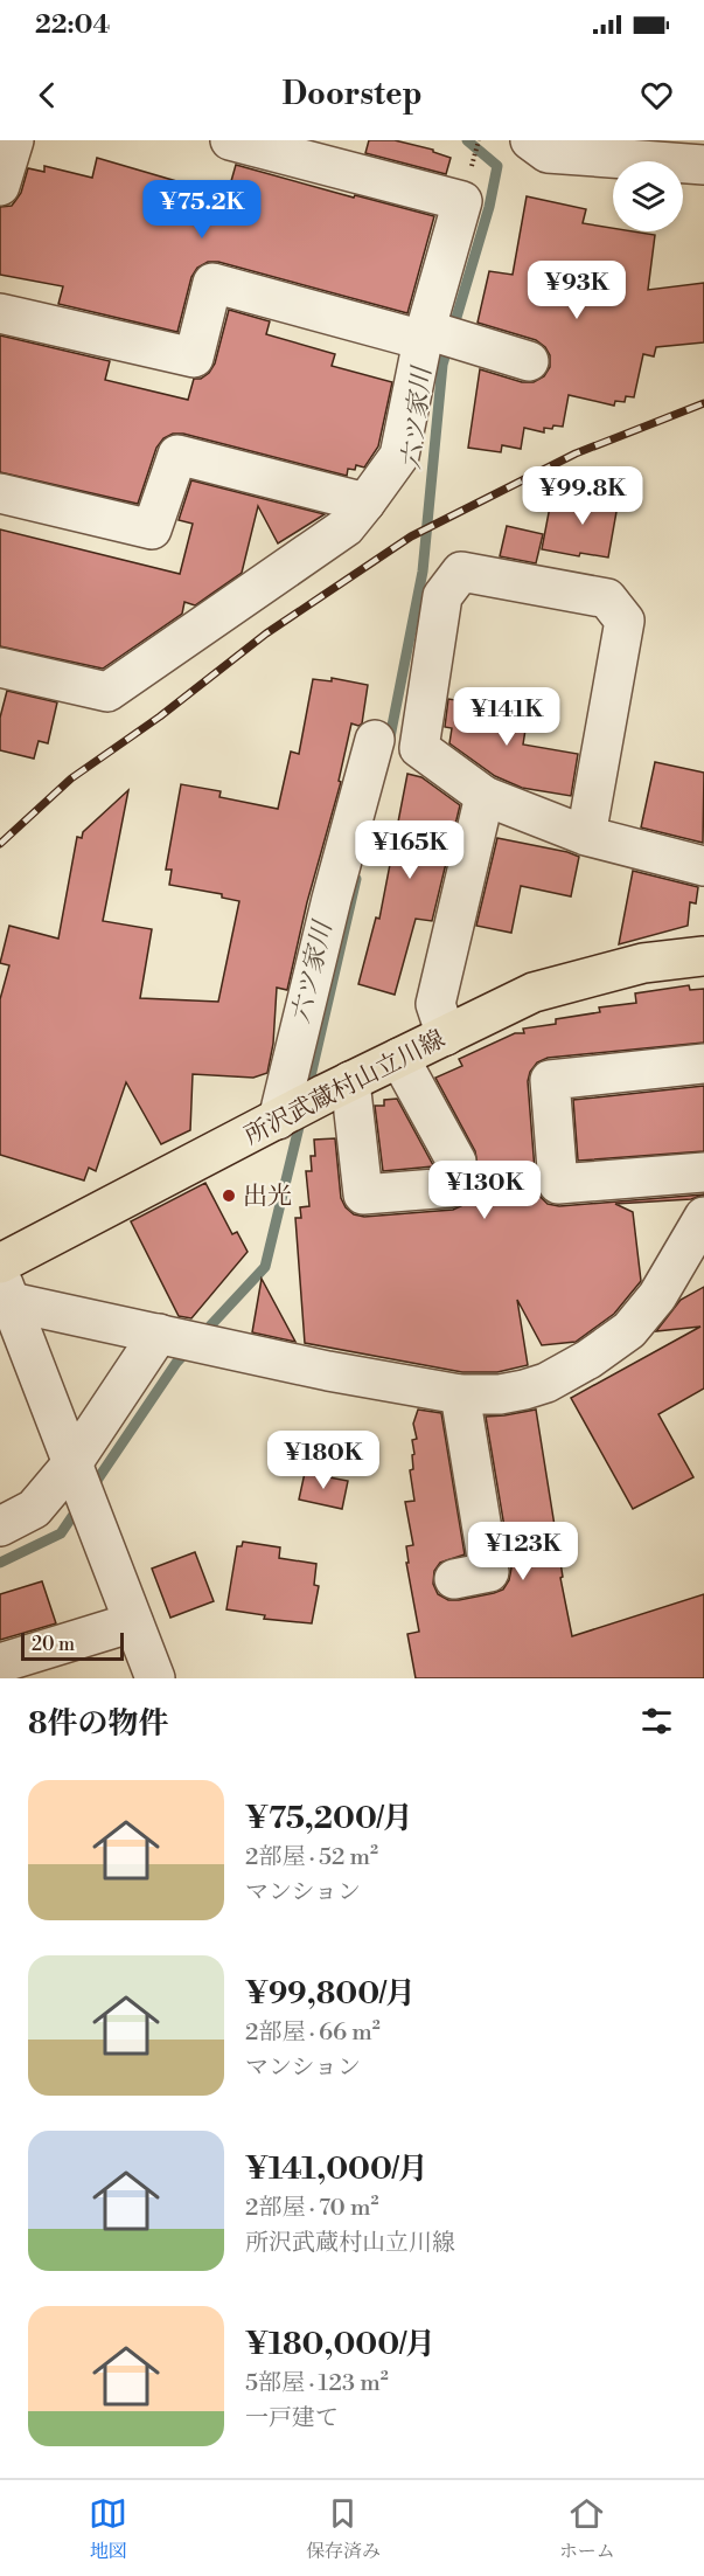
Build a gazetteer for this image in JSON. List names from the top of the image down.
{
  "streets": {
    "main road": ["所沢武蔵村山立川線"]
  },
  "water": ["六ツ家川"],
  "places": ["出光"],
  "scale_bar": "20 m",
  "page": {
    "status": "22:04",
    "header": "Doorstep",
    "price": [
      "¥75.2K",
      "¥93K",
      "¥99.8K",
      "¥141K",
      "¥165K",
      "¥130K",
      "¥180K",
      "¥123K"
    ],
    "scale": "20 m",
    "heading": "8件の物件",
    "list": [
      {
        "name": "¥75,200/月",
        "note": "2部屋 · 52 m² · マンション"
      },
      {
        "name": "¥99,800/月",
        "note": "2部屋 · 66 m² · マンション"
      },
      {
        "name": "¥141,000/月",
        "note": "2部屋 · 70 m² · 所沢武蔵村山立川線"
      },
      {
        "name": "¥180,000/月",
        "note": "5部屋 · 123 m² · 一戸建て"
      }
    ],
    "tabs": ["地図", "保存済み", "ホーム"]
  }
}
